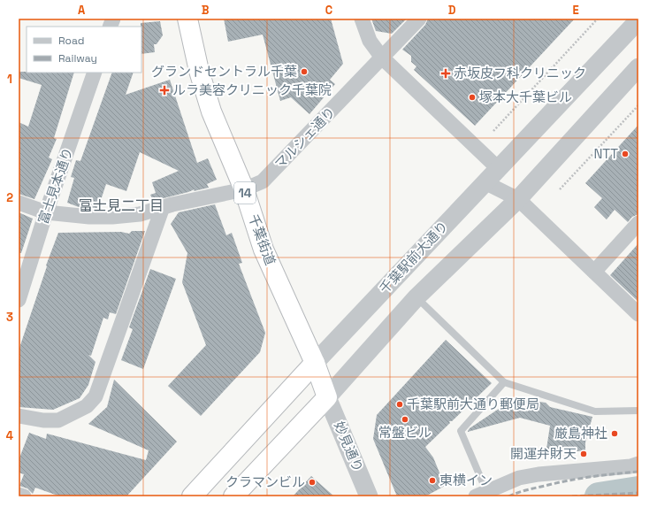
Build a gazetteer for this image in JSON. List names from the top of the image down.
{
  "streets": {
    "highway": ["14", "千葉街道", "千葉駅前大通り"],
    "street": ["マルシェ通り", "富士見本通り", "妙見通り"]
  },
  "crossings": [
    ["マルシェ通り", "富士見本通り"],
    ["マルシェ通り", "千葉街道"],
    ["千葉街道", "千葉駅前大通り"],
    ["千葉街道", "妙見通り"]
  ],
  "districts": ["富士見二丁目"],
  "places": {
    "other": [
      "グランドセントラル千葉",
      "塚本大千葉ビル",
      "NTT",
      "千葉駅前大通り郵便局",
      "常盤ビル",
      "厳島神社",
      "開運弁財天",
      "東横イン",
      "クラマンビル"
    ],
    "health": ["赤坂皮フ科クリニック", "ルラ美容クリニック千葉院"]
  },
  "legend": ["Road", "Railway"],
  "grid": {
    "columns": [
      "A",
      "B",
      "C",
      "D",
      "E"
    ],
    "rows": [
      "1",
      "2",
      "3",
      "4"
    ]
  }
}
